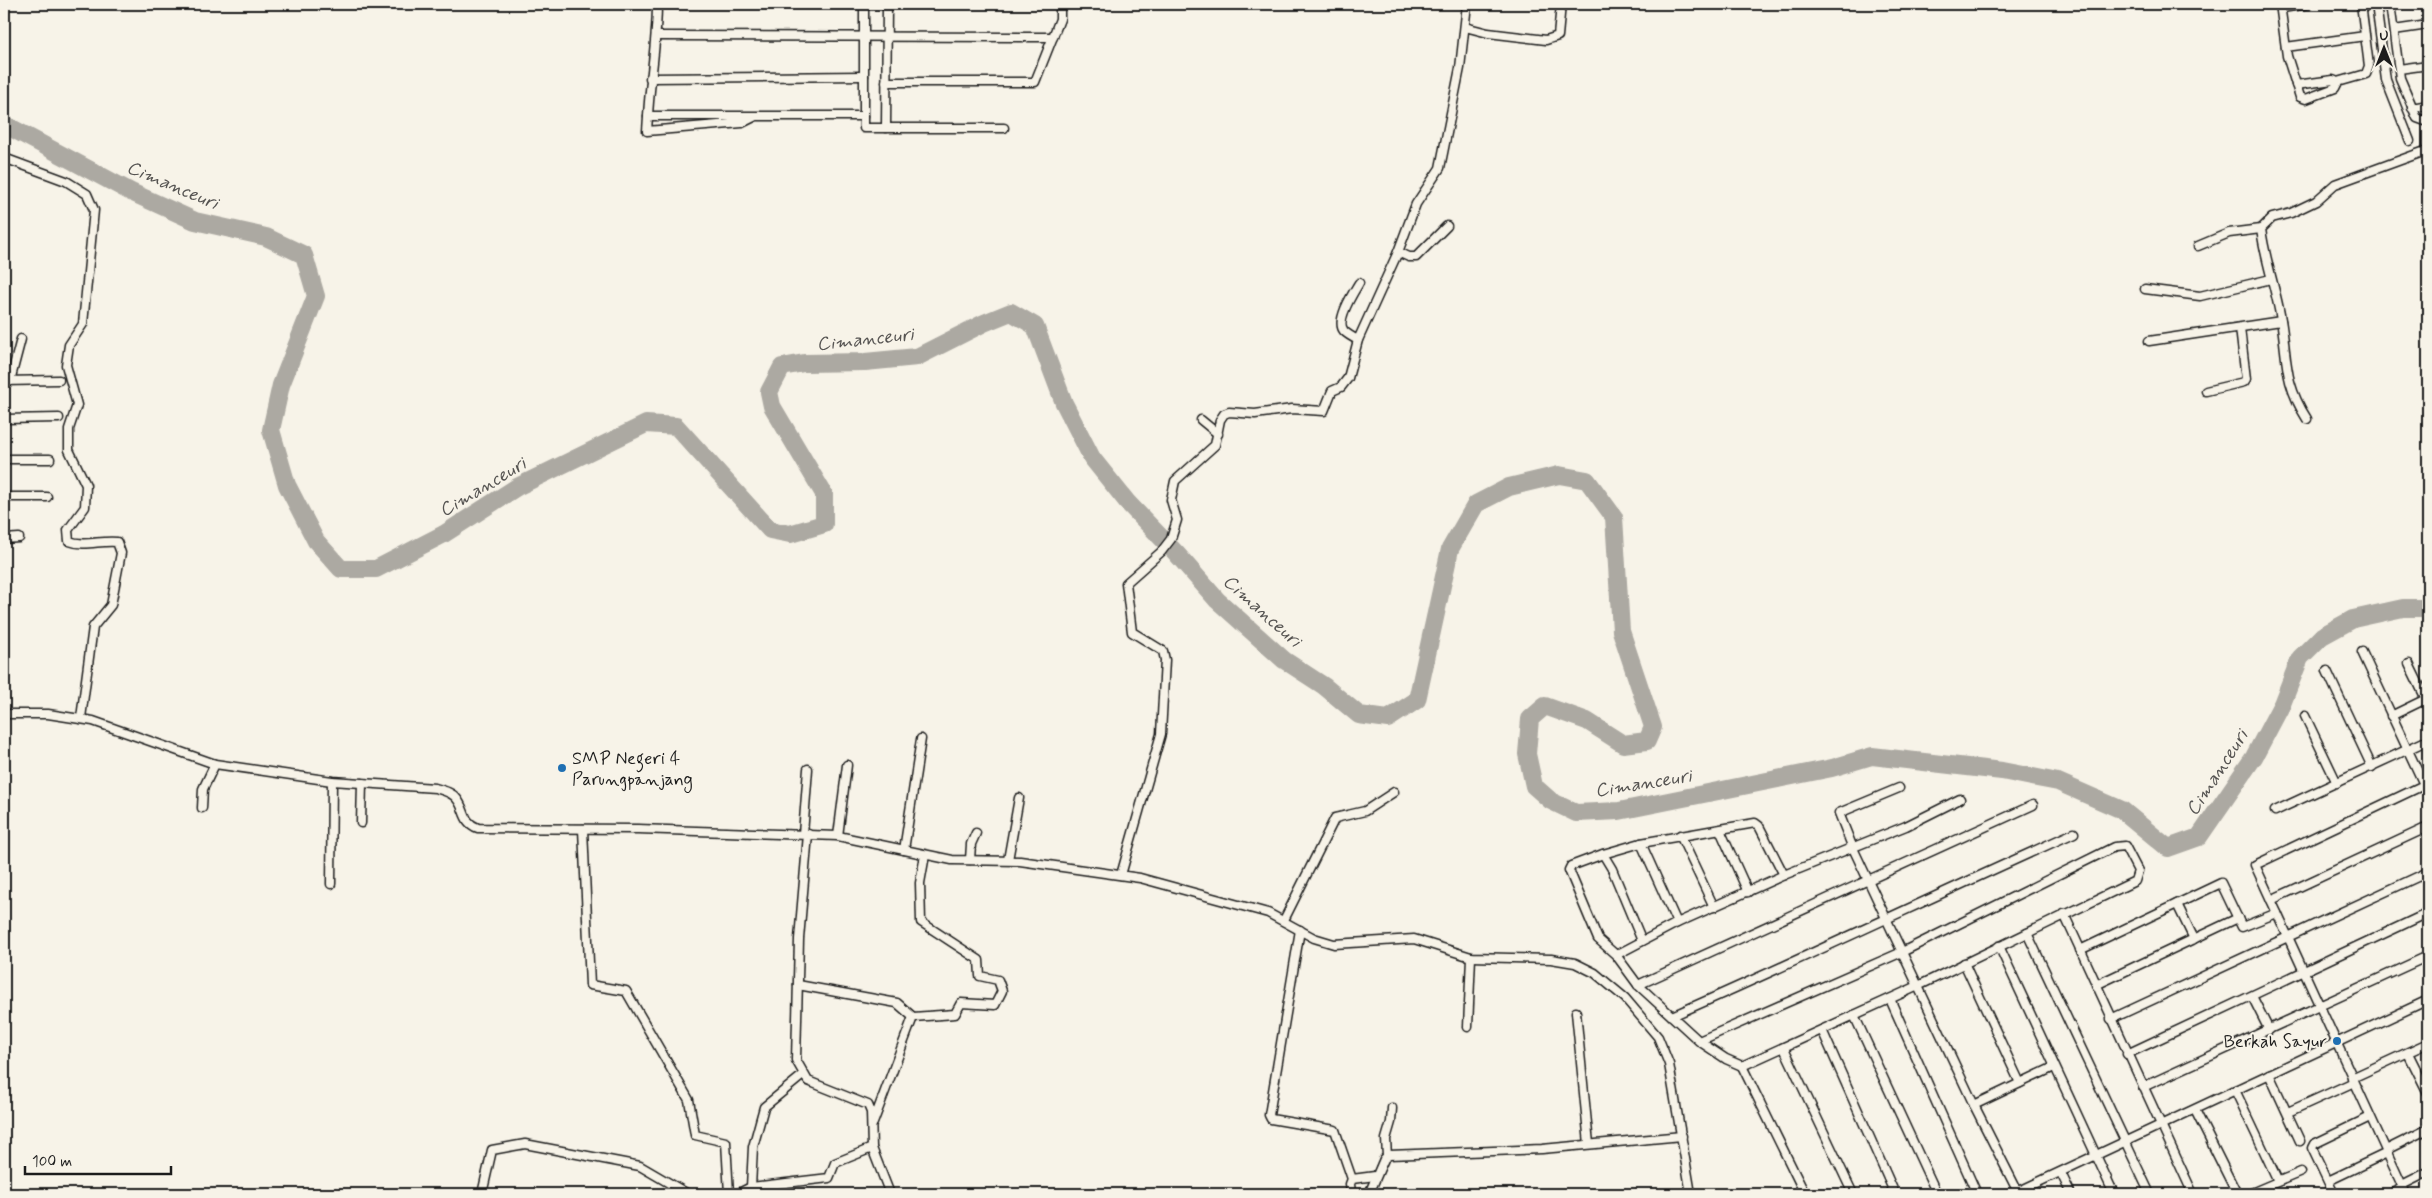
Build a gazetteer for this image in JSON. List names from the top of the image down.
{
  "water": ["Cimanceuri"],
  "places": ["SMP Negeri 4 Parungpanjang", "Berkah Sayur"],
  "scale_bar": "100 m",
  "north": "top"
}
